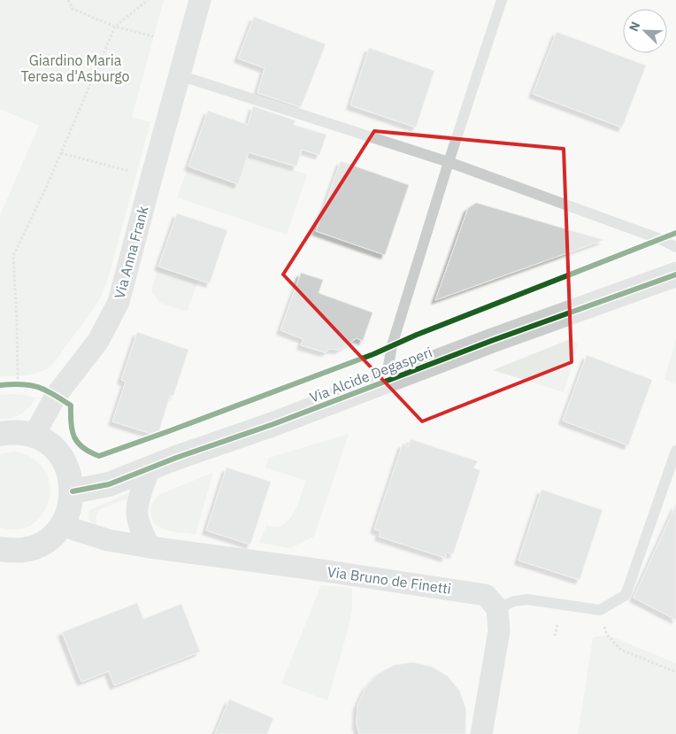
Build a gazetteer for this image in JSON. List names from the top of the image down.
{
  "streets": {
    "street": ["Via Anna Frank", "Via Alcide Degasperi", "Via Bruno de Finetti"]
  },
  "parks": ["Giardino Maria Teresa d'Asburgo"],
  "north": "top left"
}
